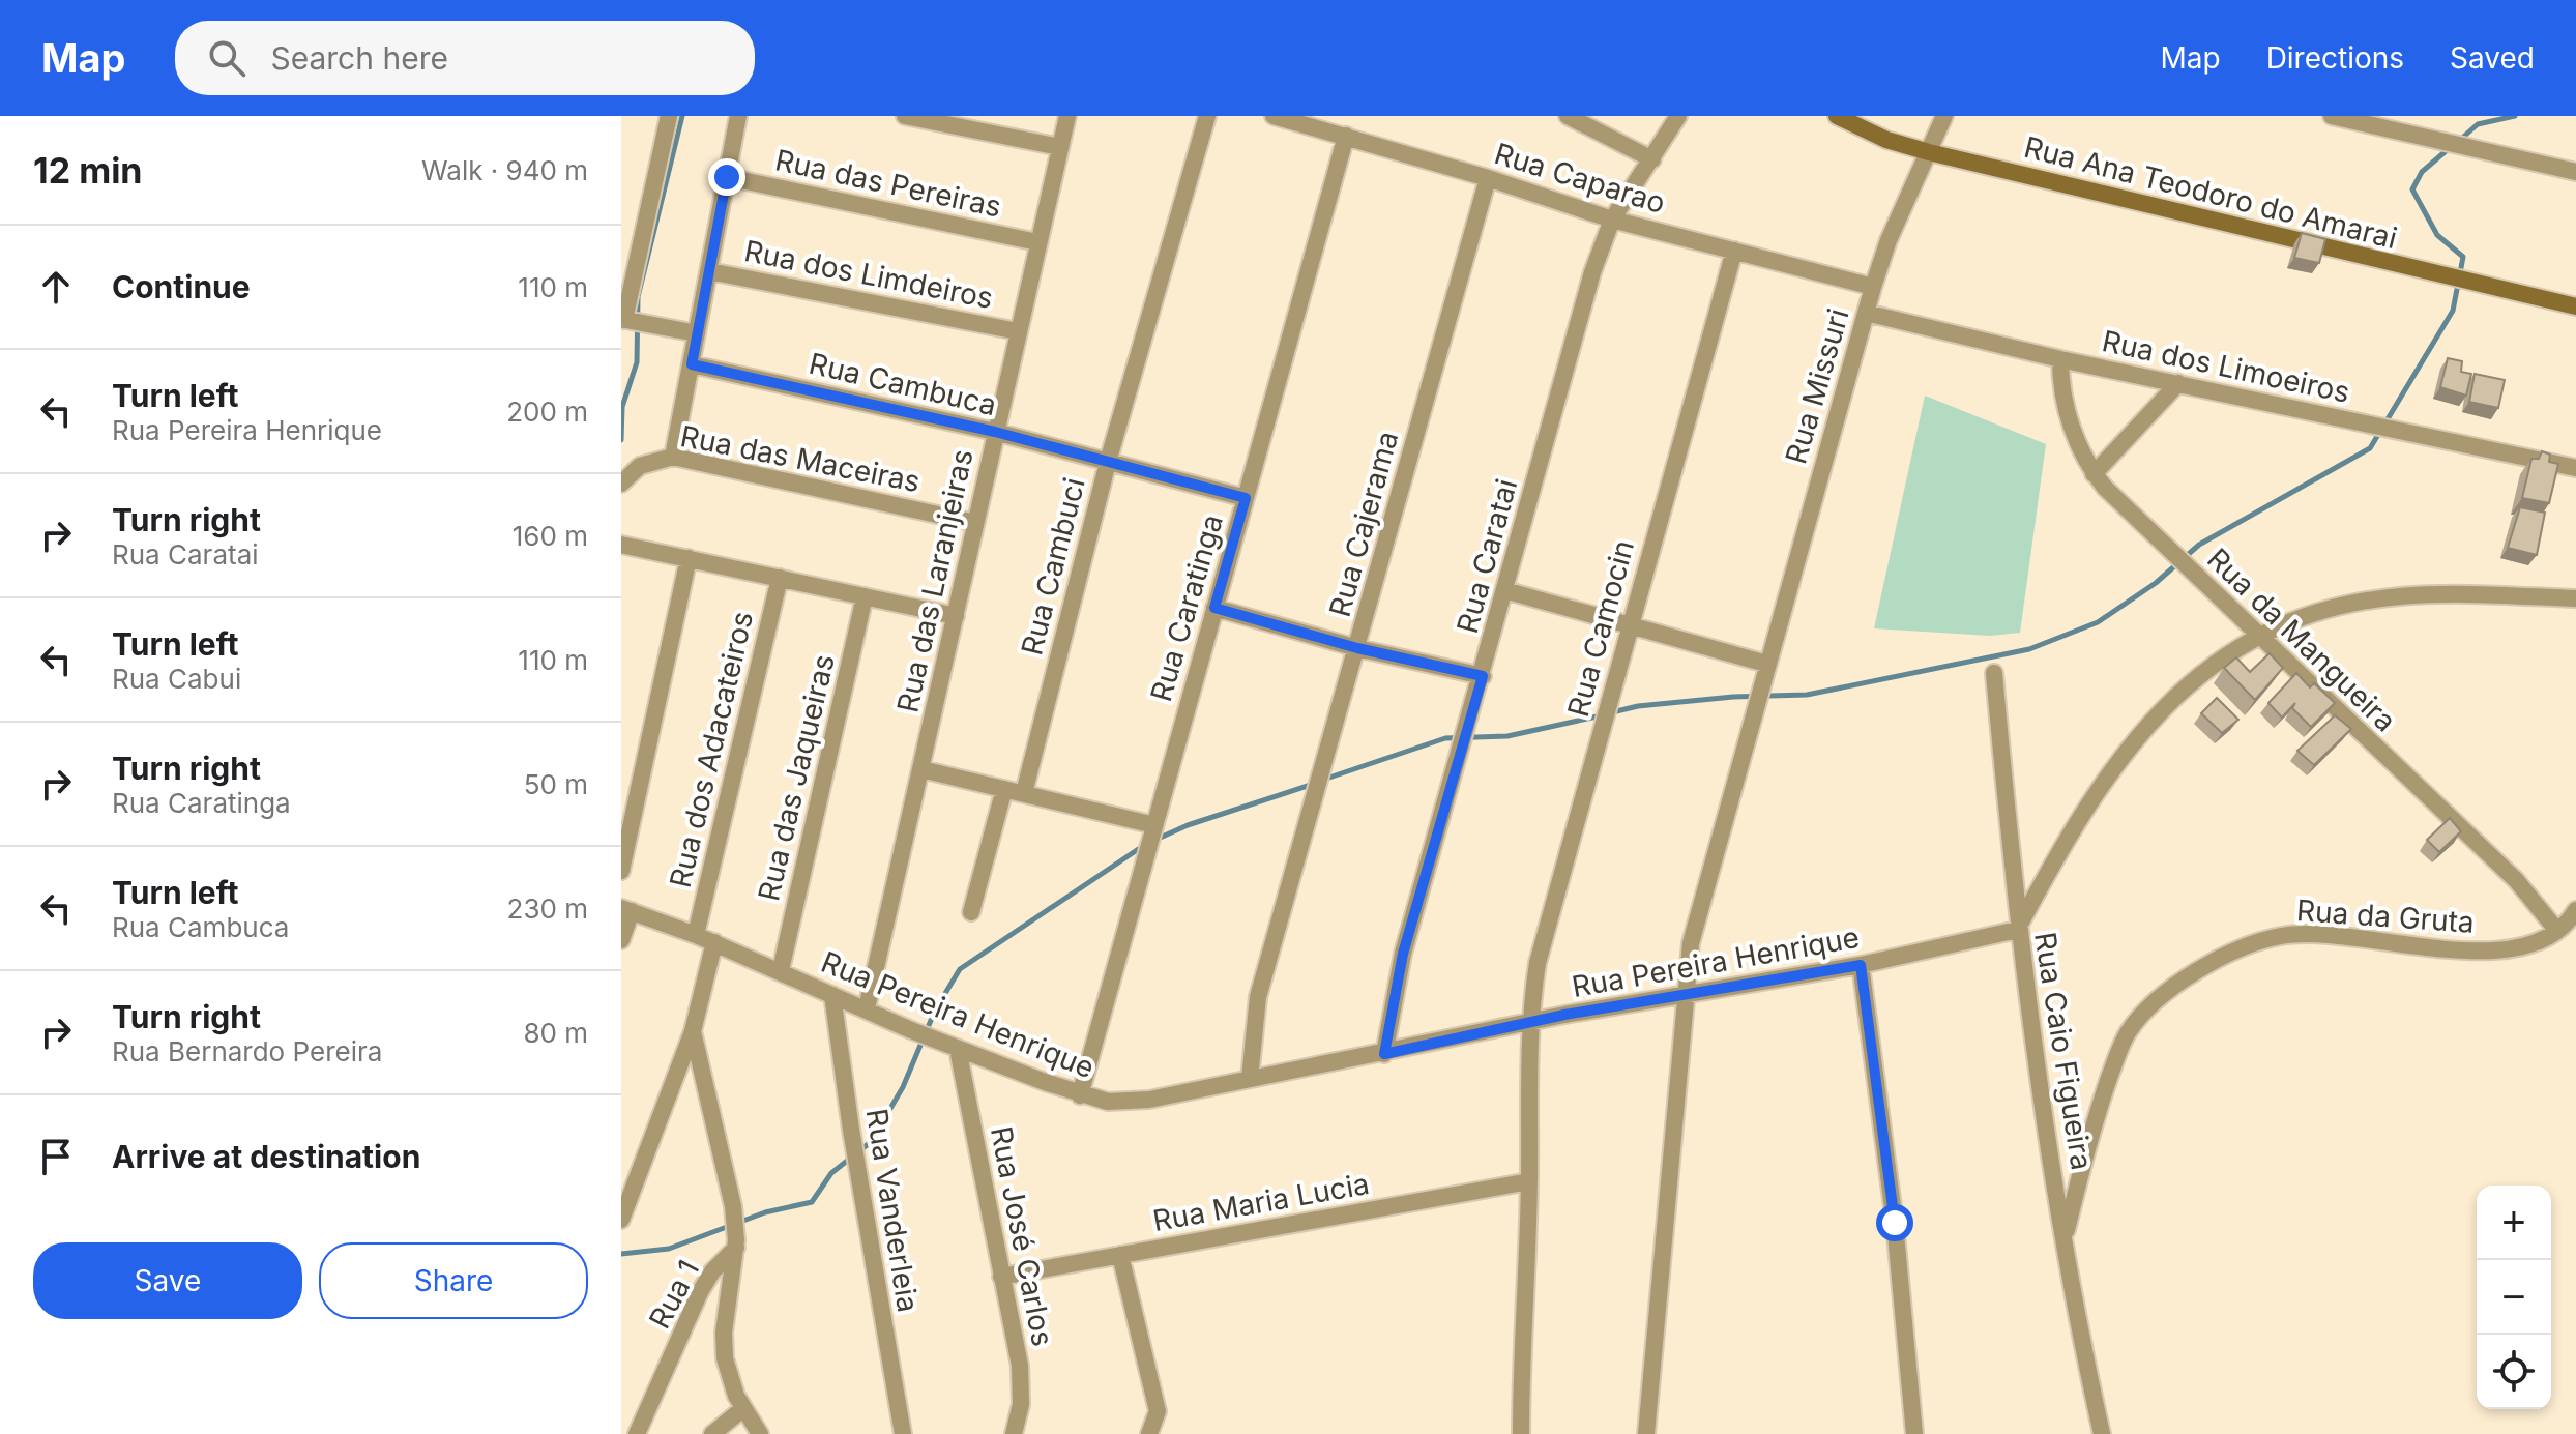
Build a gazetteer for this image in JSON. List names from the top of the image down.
{
  "streets": {
    "street": [
      "Rua Caparao",
      "Rua das Pereiras",
      "Rua Ana Teodoro do Amarai",
      "Rua dos Limdeiros",
      "Rua dos Limoeiros",
      "Rua Cambuca",
      "Rua Missuri",
      "Rua das Maceiras",
      "Rua Cajerama",
      "Rua Caratai",
      "Rua Cambuci",
      "Rua das Laranjeiras",
      "Rua Caratinga",
      "Rua Camocin",
      "Rua da Mangueira",
      "Rua dos Adacateiros",
      "Rua das Jaqueiras",
      "Rua da Gruta",
      "Rua Pereira Henrique",
      "Rua Caio Figueira",
      "Rua Maria Lucia",
      "Rua Vanderleia",
      "Rua José Carlos",
      "Rua 1"
    ]
  },
  "crossings": [
    ["Rua Caparao", "Rua Missuri"],
    ["Rua Caparao", "Rua Cajerama"],
    ["Rua Caparao", "Rua Caratai"],
    ["Rua Caparao", "Rua Caratinga"],
    ["Rua Caparao", "Rua Camocin"],
    ["Rua das Pereiras", "Rua das Laranjeiras"],
    ["Rua Ana Teodoro do Amarai", "Rua Missuri"],
    ["Rua dos Limdeiros", "Rua das Laranjeiras"],
    ["Rua dos Limoeiros", "Rua Missuri"],
    ["Rua dos Limoeiros", "Rua da Mangueira"],
    ["Rua Cambuca", "Rua Cambuci"],
    ["Rua Cambuca", "Rua das Laranjeiras"],
    ["Rua Cambuca", "Rua Caratinga"],
    ["Rua Missuri", "Rua Pereira Henrique"],
    ["Rua das Maceiras", "Rua das Laranjeiras"],
    ["Rua Cajerama", "Rua Pereira Henrique"],
    ["Rua Caratai", "Rua Pereira Henrique"],
    ["Rua das Laranjeiras", "Rua Pereira Henrique"],
    ["Rua Caratinga", "Rua Pereira Henrique"],
    ["Rua Camocin", "Rua Pereira Henrique"],
    ["Rua Camocin", "Rua Maria Lucia"],
    ["Rua da Mangueira", "Rua da Gruta"],
    ["Rua dos Adacateiros", "Rua Pereira Henrique"],
    ["Rua das Jaqueiras", "Rua Pereira Henrique"],
    ["Rua da Gruta", "Rua Caio Figueira"],
    ["Rua Pereira Henrique", "Rua Caio Figueira"],
    ["Rua Pereira Henrique", "Rua Vanderleia"],
    ["Rua Pereira Henrique", "Rua José Carlos"],
    ["Rua Maria Lucia", "Rua José Carlos"]
  ],
  "page": {
    "header": "Map",
    "search": "Search here",
    "nav": ["Map", "Directions", "Saved"],
    "heading": ["12 min", "Walk · 940 m"],
    "list": [
      ["Continue", "110 m"],
      ["Turn left", "Rua Pereira Henrique", "200 m"],
      ["Turn right", "Rua Caratai", "160 m"],
      ["Turn left", "Rua Cabui", "110 m"],
      ["Turn right", "Rua Caratinga", "50 m"],
      ["Turn left", "Rua Cambuca", "230 m"],
      ["Turn right", "Rua Bernardo Pereira", "80 m"],
      "Arrive at destination"
    ],
    "map_buttons": ["+", "−"],
    "buttons": ["Save", "Share"]
  }
}
